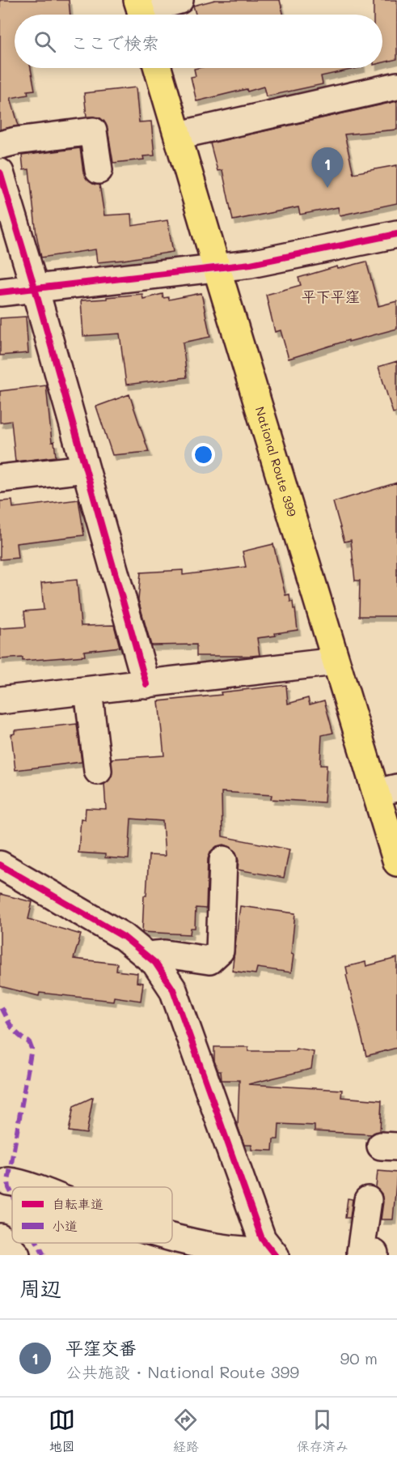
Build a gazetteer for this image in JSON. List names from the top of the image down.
{
  "streets": {
    "highway": ["National Route 399"]
  },
  "districts": ["平下平窪"],
  "legend": ["自転車道", "小道"],
  "page": {
    "search": "ここで検索",
    "pins": "1",
    "heading": "周辺",
    "list": [
      {
        "mark": "1",
        "name": "平窪交番",
        "note": "公共施設 · National Route 399",
        "value": "90 m"
      }
    ],
    "nav": ["地図", "経路", "保存済み"]
  }
}
